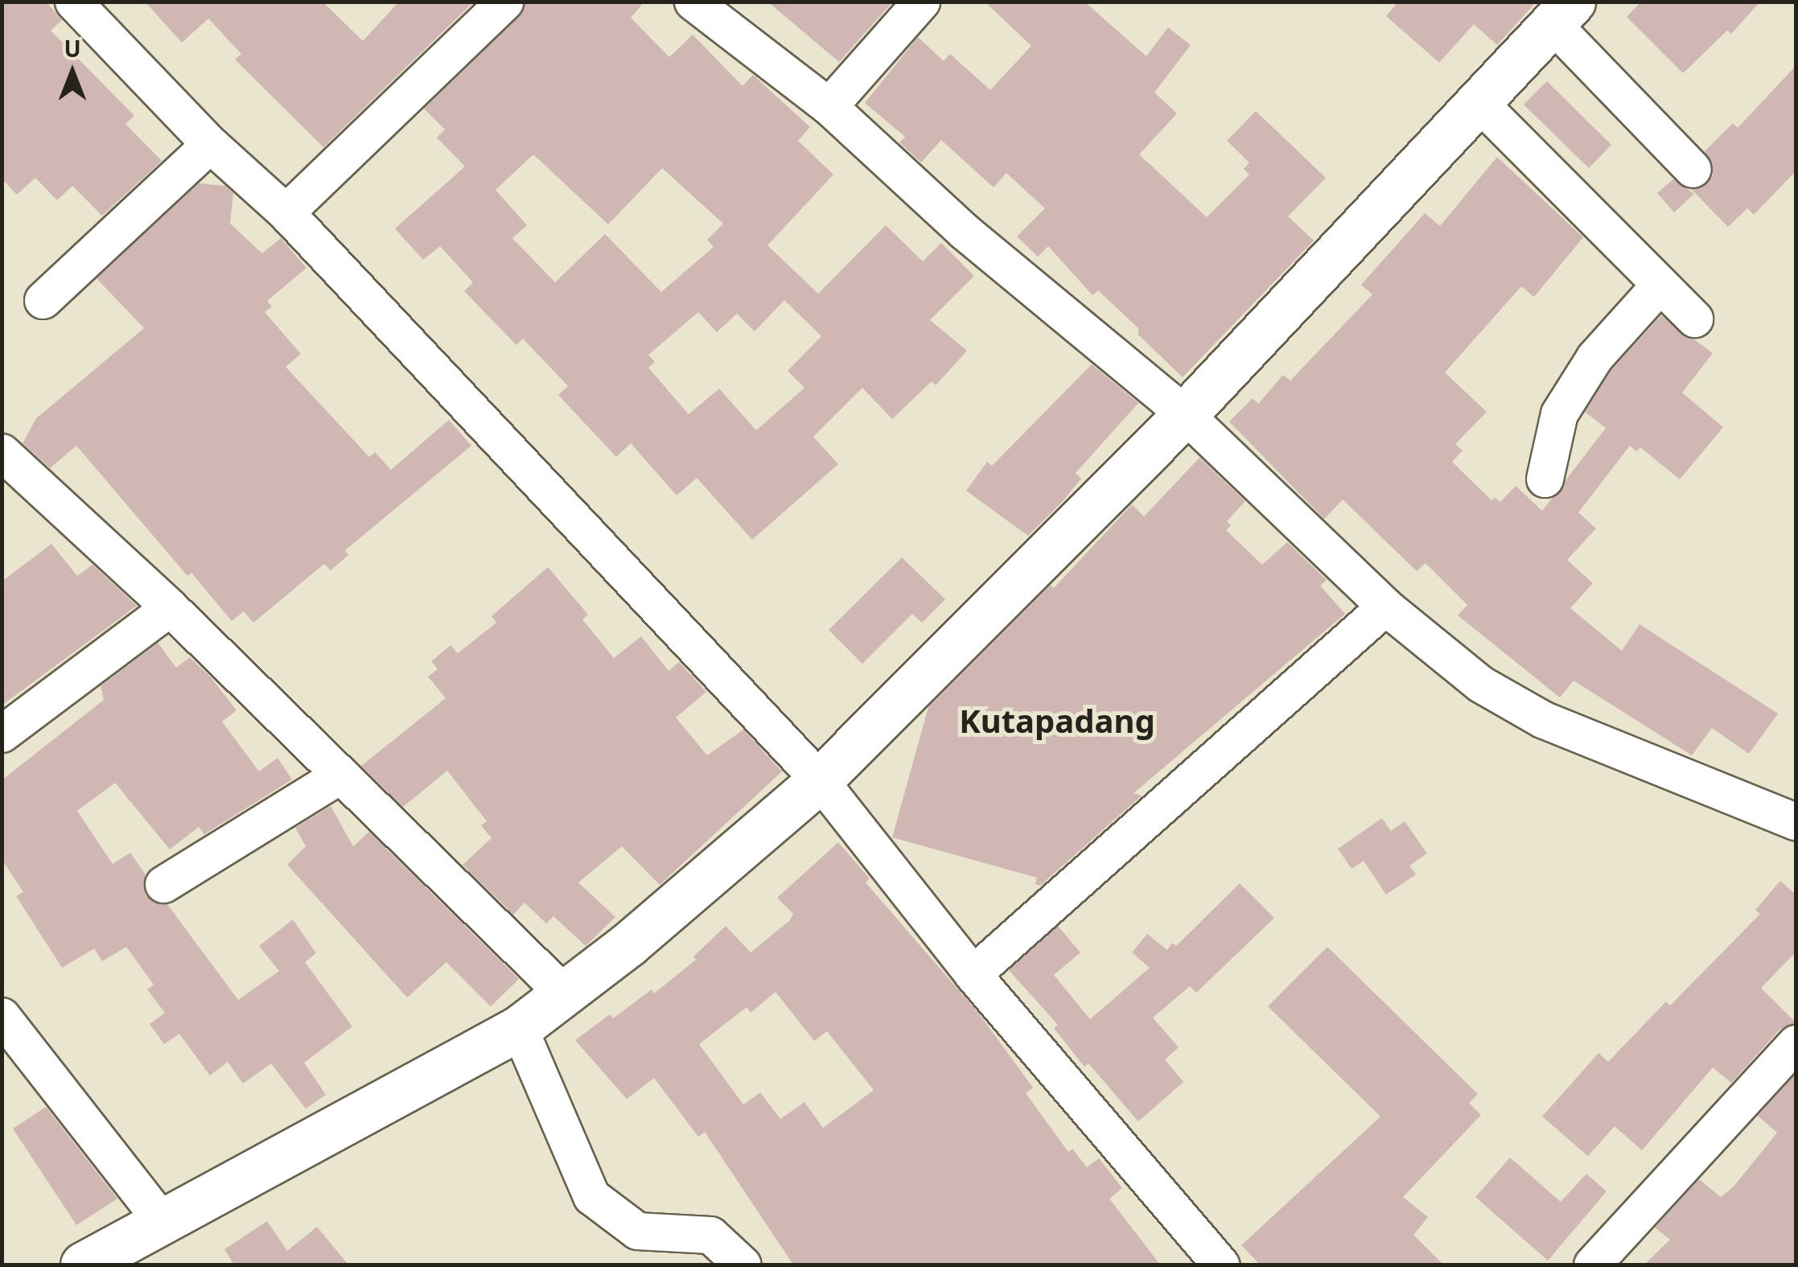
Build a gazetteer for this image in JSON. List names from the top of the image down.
{
  "districts": ["Kutapadang"],
  "north": "top"
}
